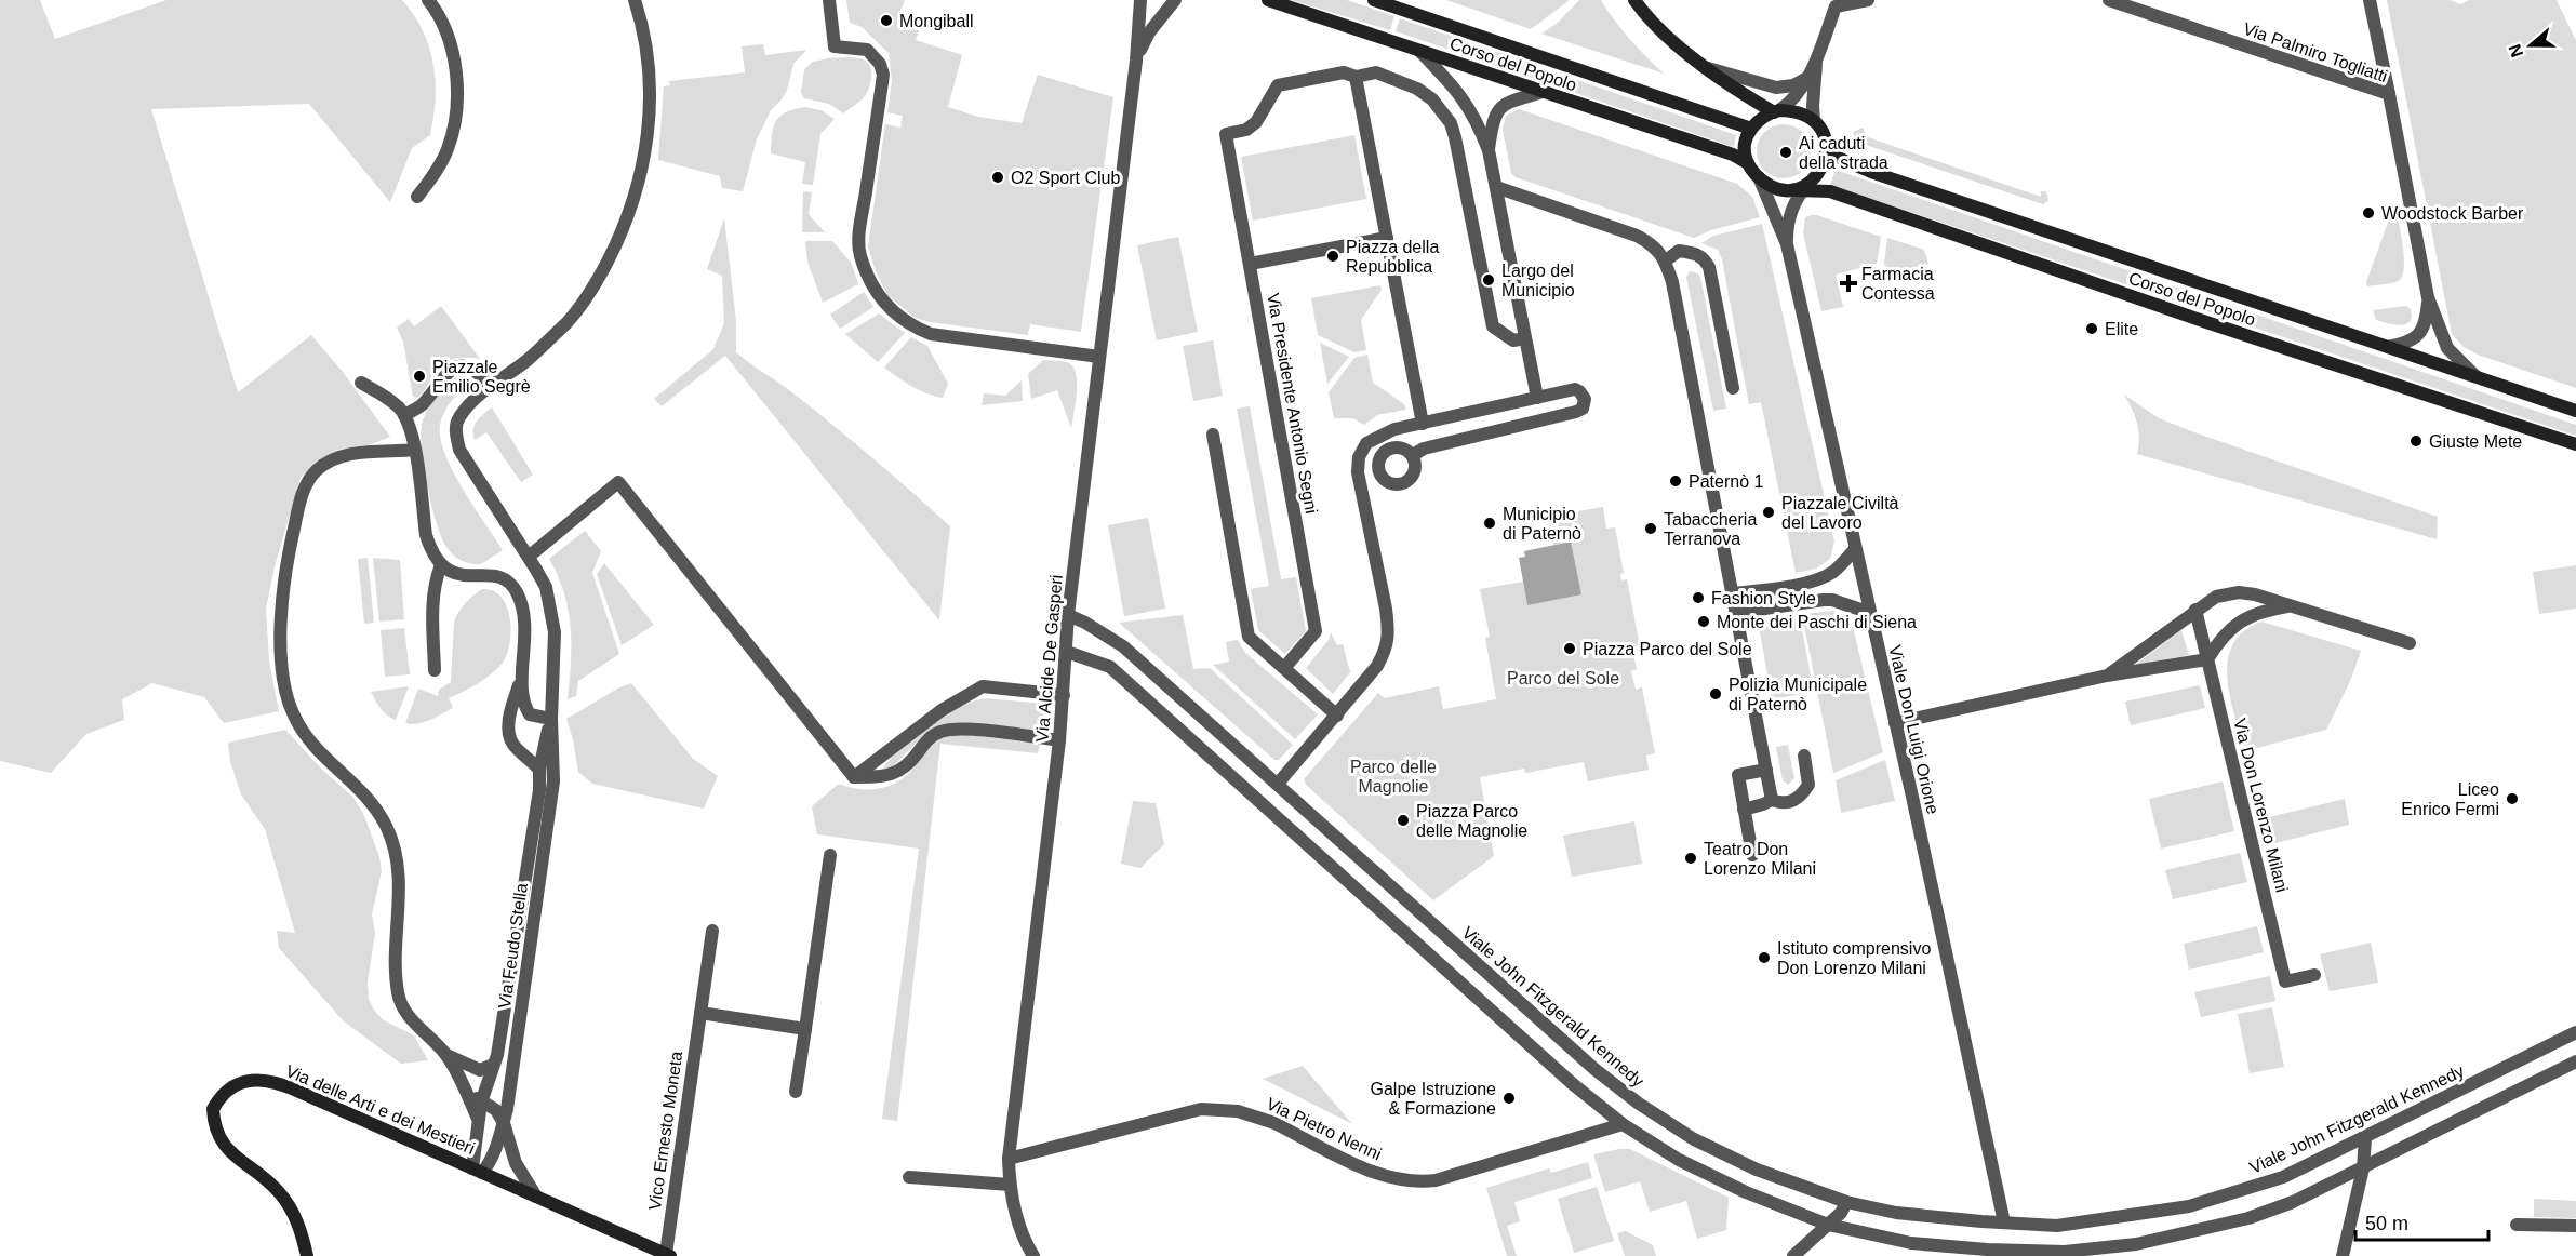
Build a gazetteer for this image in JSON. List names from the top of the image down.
{
  "streets": {
    "street": [
      "Via Palmiro Togliatti",
      "Corso del Popolo",
      "Via Presidente Antonio Segni",
      "Via Alcide De Gasperi",
      "Viale Don Luigi Orione",
      "Via Don Lorenzo Milani",
      "Via Feudo Stella",
      "Viale John Fitzgerald Kennedy",
      "Via delle Arti e dei Mestieri",
      "Via Pietro Nenni",
      "Vico Ernesto Moneta"
    ]
  },
  "crossings": [
    ["Via Alcide De Gasperi", "Viale John Fitzgerald Kennedy"],
    ["Via Alcide De Gasperi", "Via Pietro Nenni"],
    ["Viale Don Luigi Orione", "Viale John Fitzgerald Kennedy"],
    ["Via Feudo Stella", "Via delle Arti e dei Mestieri"],
    ["Via delle Arti e dei Mestieri", "Vico Ernesto Moneta"]
  ],
  "parks": ["Parco del Sole", "Parco delle Magnolie"],
  "places": {
    "other": [
      "Mongiball",
      "Ai caduti della strada",
      "O2 Sport Club",
      "Woodstock Barber",
      "Piazza della Repubblica",
      "Largo del Municipio",
      "Elite",
      "Piazzale Emilio Segrè",
      "Giuste Mete",
      "Paternò 1",
      "Piazzale Civiltà del Lavoro",
      "Municipio di Paternò",
      "Tabaccheria Terranova",
      "Fashion Style",
      "Monte dei Paschi di Siena",
      "Piazza Parco del Sole",
      "Polizia Municipale di Paternò",
      "Liceo Enrico Fermi",
      "Piazza Parco delle Magnolie",
      "Teatro Don Lorenzo Milani",
      "Istituto comprensivo Don Lorenzo Milani",
      "Galpe Istruzione & Formazione"
    ],
    "health": ["Farmacia Contessa"]
  },
  "scale_bar": "50 m",
  "north": "left"
}
